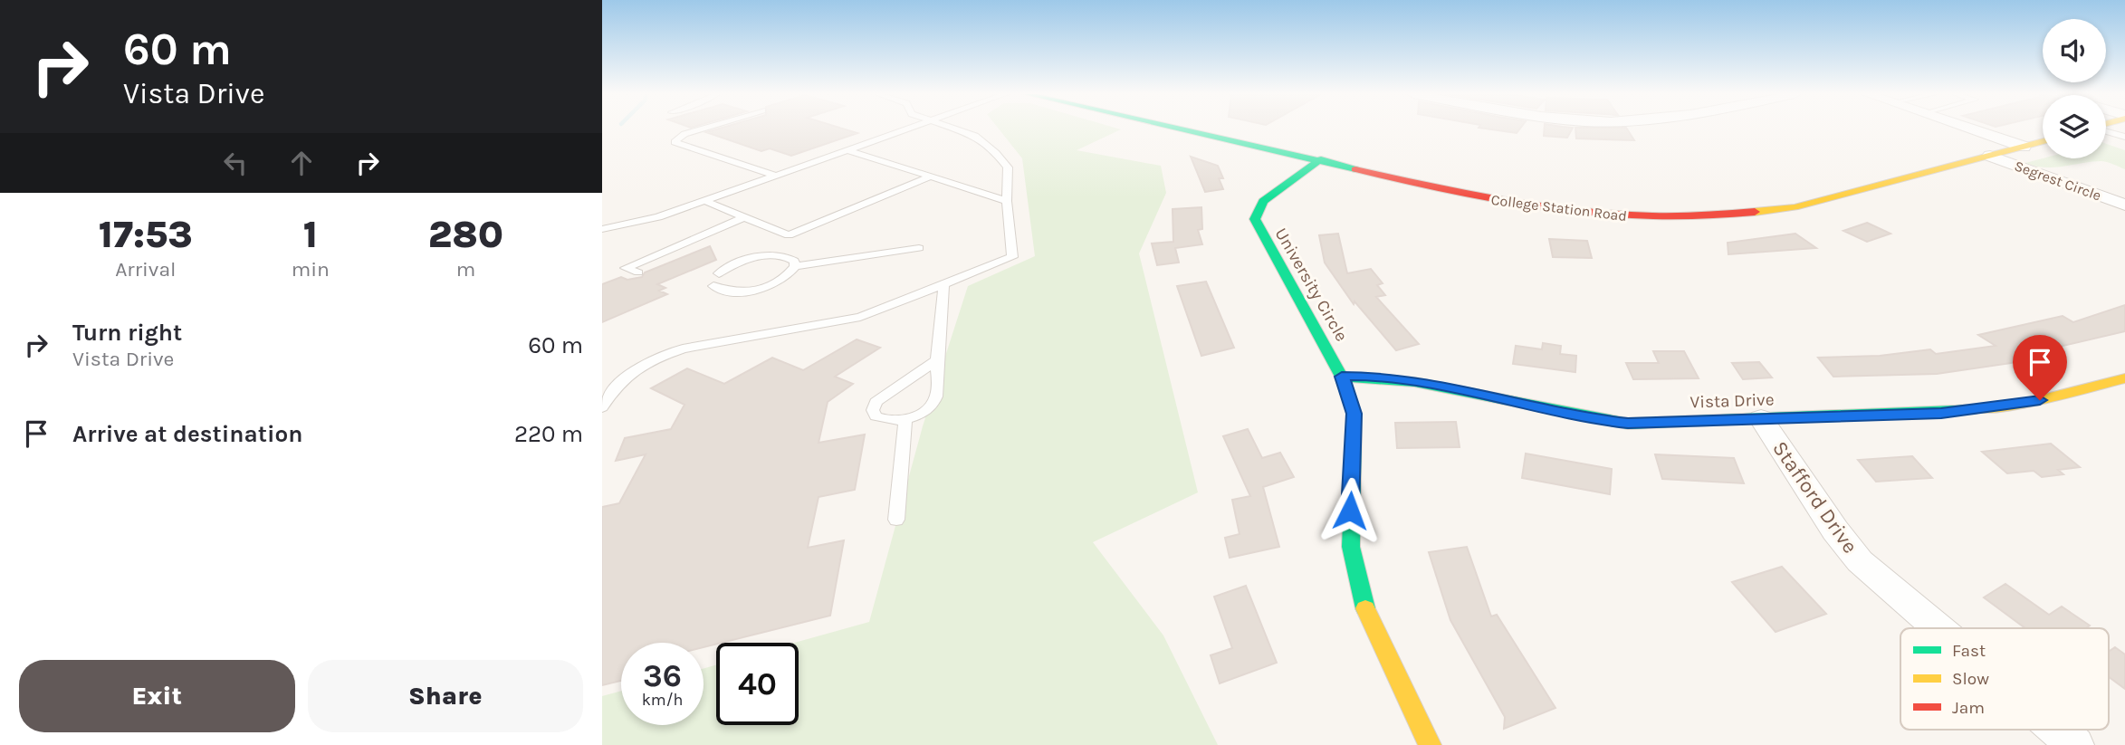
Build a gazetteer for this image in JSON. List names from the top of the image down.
{
  "streets": {
    "main road": ["College Station Road", "University Circle", "Vista Drive"],
    "street": ["Segrest Circle", "Stafford Drive"]
  },
  "crossings": [
    ["Segrest Circle", "College Station Road"],
    ["College Station Road", "University Circle"],
    ["University Circle", "Vista Drive"],
    ["Vista Drive", "Stafford Drive"]
  ],
  "legend": ["Fast", "Slow", "Jam"],
  "page": {
    "turn": ["60 m", "Vista Drive"],
    "eta": [
      "17:53",
      "Arrival",
      "1",
      "min",
      "280",
      "m"
    ],
    "list": [
      {
        "name": "Turn right",
        "note": "Vista Drive",
        "value": "60 m"
      },
      {
        "name": "Arrive at destination",
        "value": "220 m"
      }
    ],
    "speed": "36 km/h",
    "limit": "40",
    "buttons": ["Exit", "Share"]
  }
}
